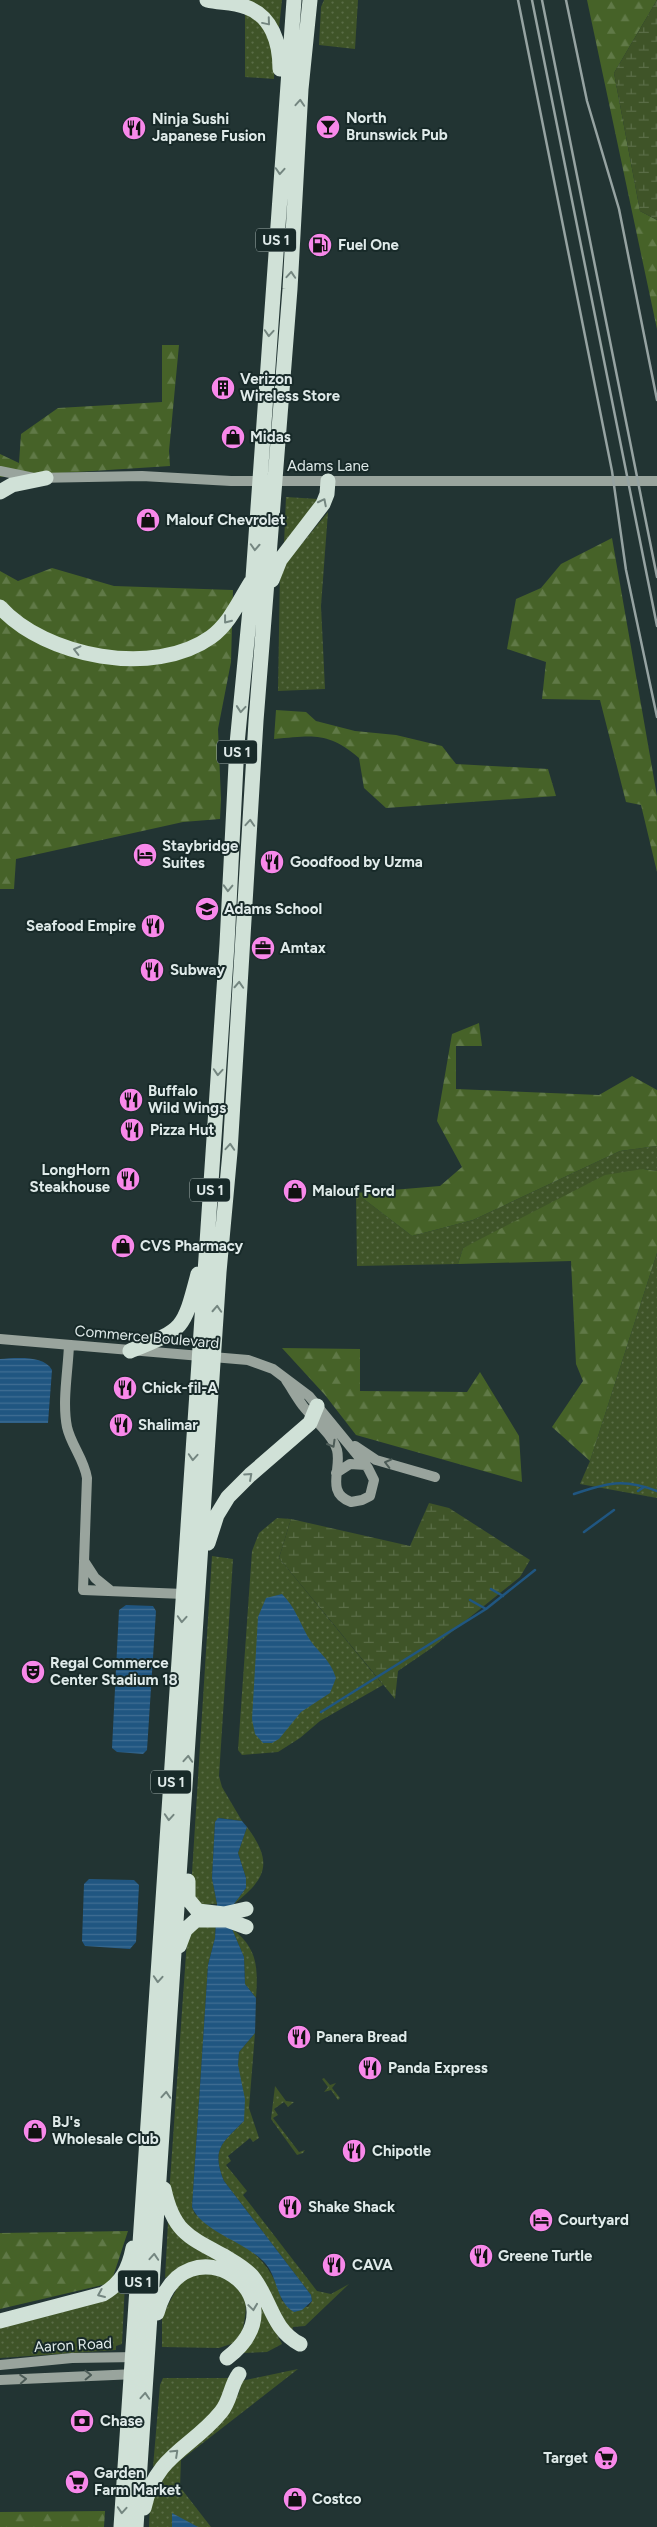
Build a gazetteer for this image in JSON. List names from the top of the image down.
{
  "streets": {
    "highway": ["US 1"],
    "street": ["Adams Lane", "Commerce Boulevard", "Aaron Road"]
  },
  "crossings": [
    ["US 1", "Adams Lane"],
    ["US 1", "Commerce Boulevard"],
    ["US 1", "Aaron Road"]
  ],
  "places": {
    "bar": ["North Brunswick Pub"],
    "restaurant": [
      "Ninja Sushi Japanese Fusion",
      "Goodfood by Uzma",
      "Seafood Empire",
      "Subway",
      "Buffalo Wild Wings",
      "Pizza Hut",
      "LongHorn Steakhouse",
      "Chick-fil-A",
      "Shalimar",
      "Panera Bread",
      "Panda Express",
      "Chipotle",
      "Shake Shack",
      "Greene Turtle",
      "CAVA"
    ],
    "fuel station": ["Fuel One"],
    "building": ["Verizon Wireless Store"],
    "shop": [
      "Midas",
      "Malouf Chevrolet",
      "Malouf Ford",
      "CVS Pharmacy",
      "BJ's Wholesale Club",
      "Costco"
    ],
    "hotel": ["Staybridge Suites", "Courtyard"],
    "school or university": ["Adams School"],
    "office": ["Amtax"],
    "theatre": ["Regal Commerce Center Stadium 18"],
    "bank": ["Chase"],
    "supermarket": ["Target", "Garden Farm Market"]
  }
}
